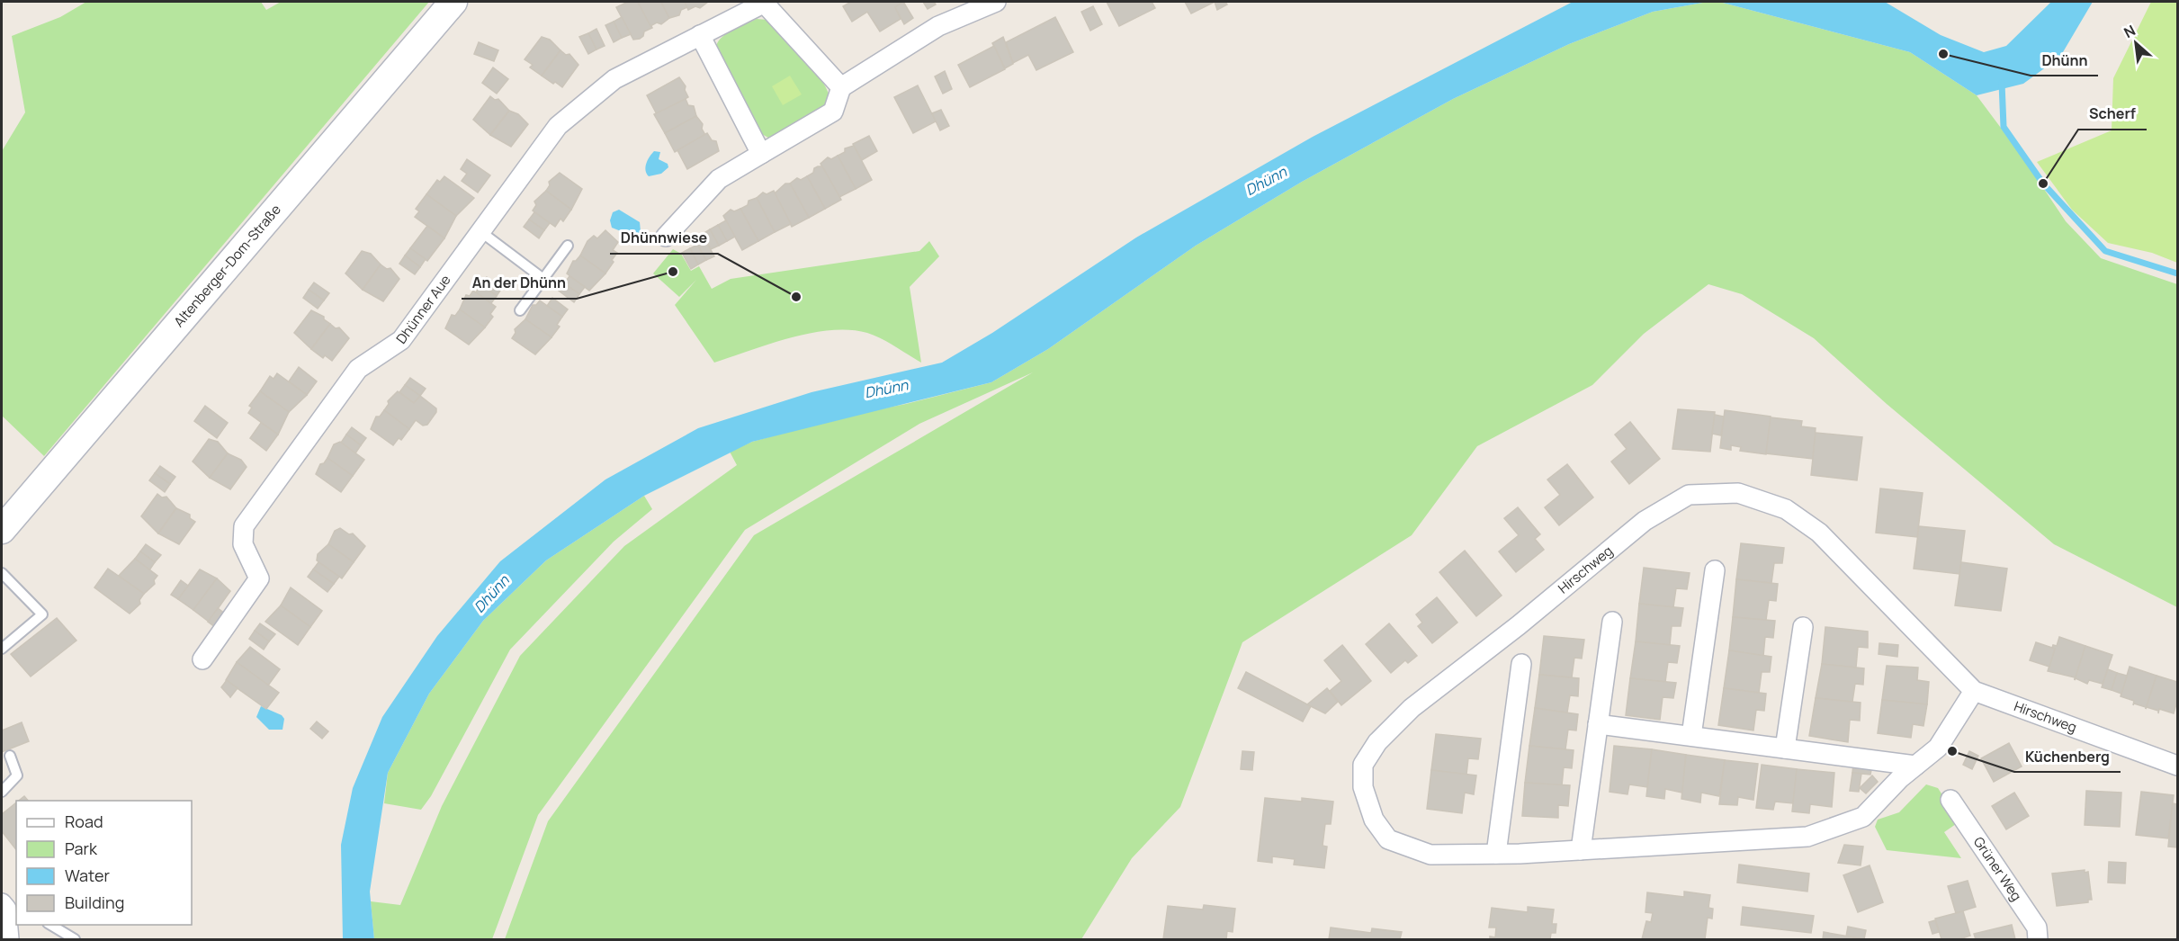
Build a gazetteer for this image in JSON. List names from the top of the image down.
{
  "streets": {
    "main road": ["Altenberger-Dom-Straße"],
    "street": ["Dhünner Aue", "Hirschweg", "Grüner Weg"]
  },
  "water": ["Dhünn"],
  "places": [
    "Dhünn",
    "Scherf",
    "An der Dhünn",
    "Dhünnwiese",
    "Küchenberg"
  ],
  "legend": [
    "Road",
    "Park",
    "Water",
    "Building"
  ],
  "north": "top left"
}
